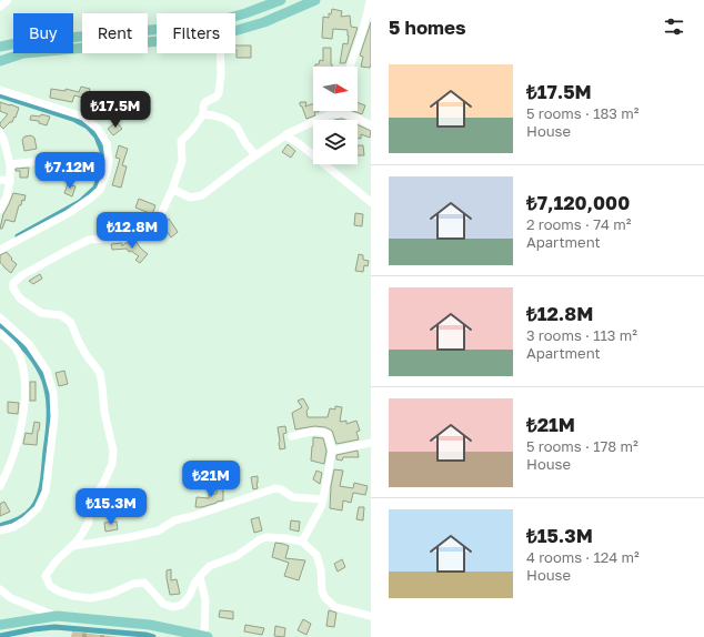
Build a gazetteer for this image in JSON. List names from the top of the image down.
{
  "north": "right",
  "page": {
    "heading": "5 homes",
    "chip": ["Buy", "Rent", "Filters"],
    "list": [
      {
        "name": "₺17.5M",
        "note": "5 rooms · 183 m² · House"
      },
      {
        "name": "₺7,120,000",
        "note": "2 rooms · 74 m² · Apartment"
      },
      {
        "name": "₺12.8M",
        "note": "3 rooms · 113 m² · Apartment"
      },
      {
        "name": "₺21M",
        "note": "5 rooms · 178 m² · House"
      },
      {
        "name": "₺15.3M",
        "note": "4 rooms · 124 m² · House"
      }
    ],
    "price": [
      "₺17.5M",
      "₺7.12M",
      "₺12.8M",
      "₺21M",
      "₺15.3M"
    ]
  }
}
